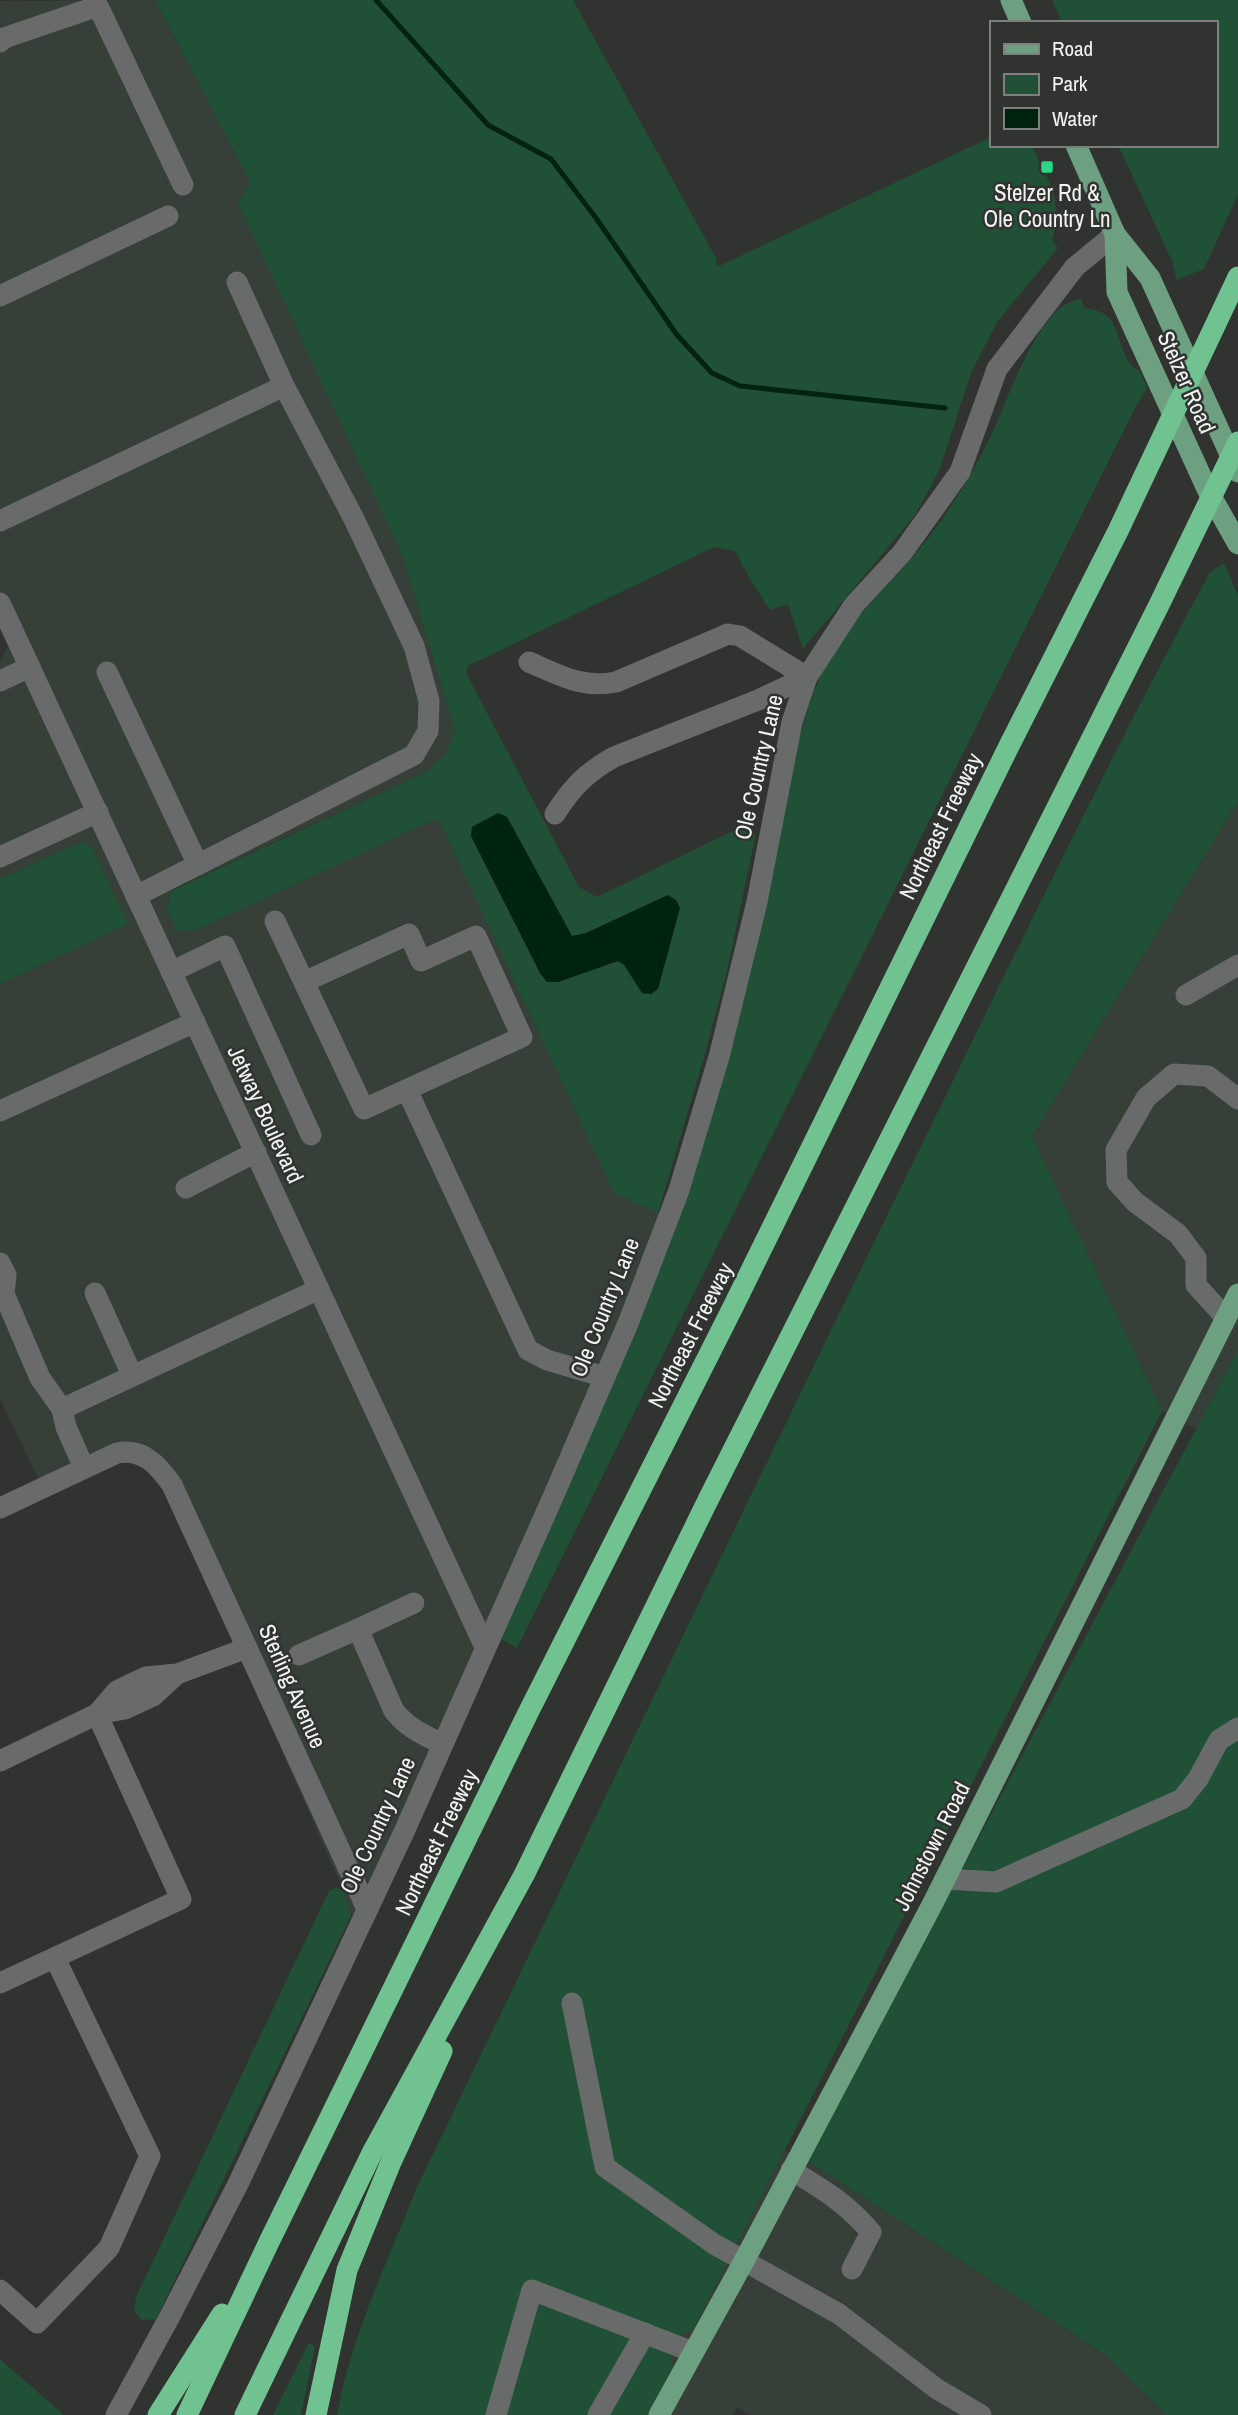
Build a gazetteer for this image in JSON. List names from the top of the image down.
{
  "streets": {
    "highway": ["Northeast Freeway"],
    "main road": ["Stelzer Road", "Johnstown Road"],
    "street": ["Ole Country Lane", "Jetway Boulevard", "Sterling Avenue"]
  },
  "crossings": [
    ["Stelzer Road", "Ole Country Lane"],
    ["Ole Country Lane", "Jetway Boulevard"],
    ["Ole Country Lane", "Sterling Avenue"]
  ],
  "places": {
    "transit": ["Stelzer Rd & Ole Country Ln"]
  },
  "legend": ["Road", "Park", "Water"]
}
